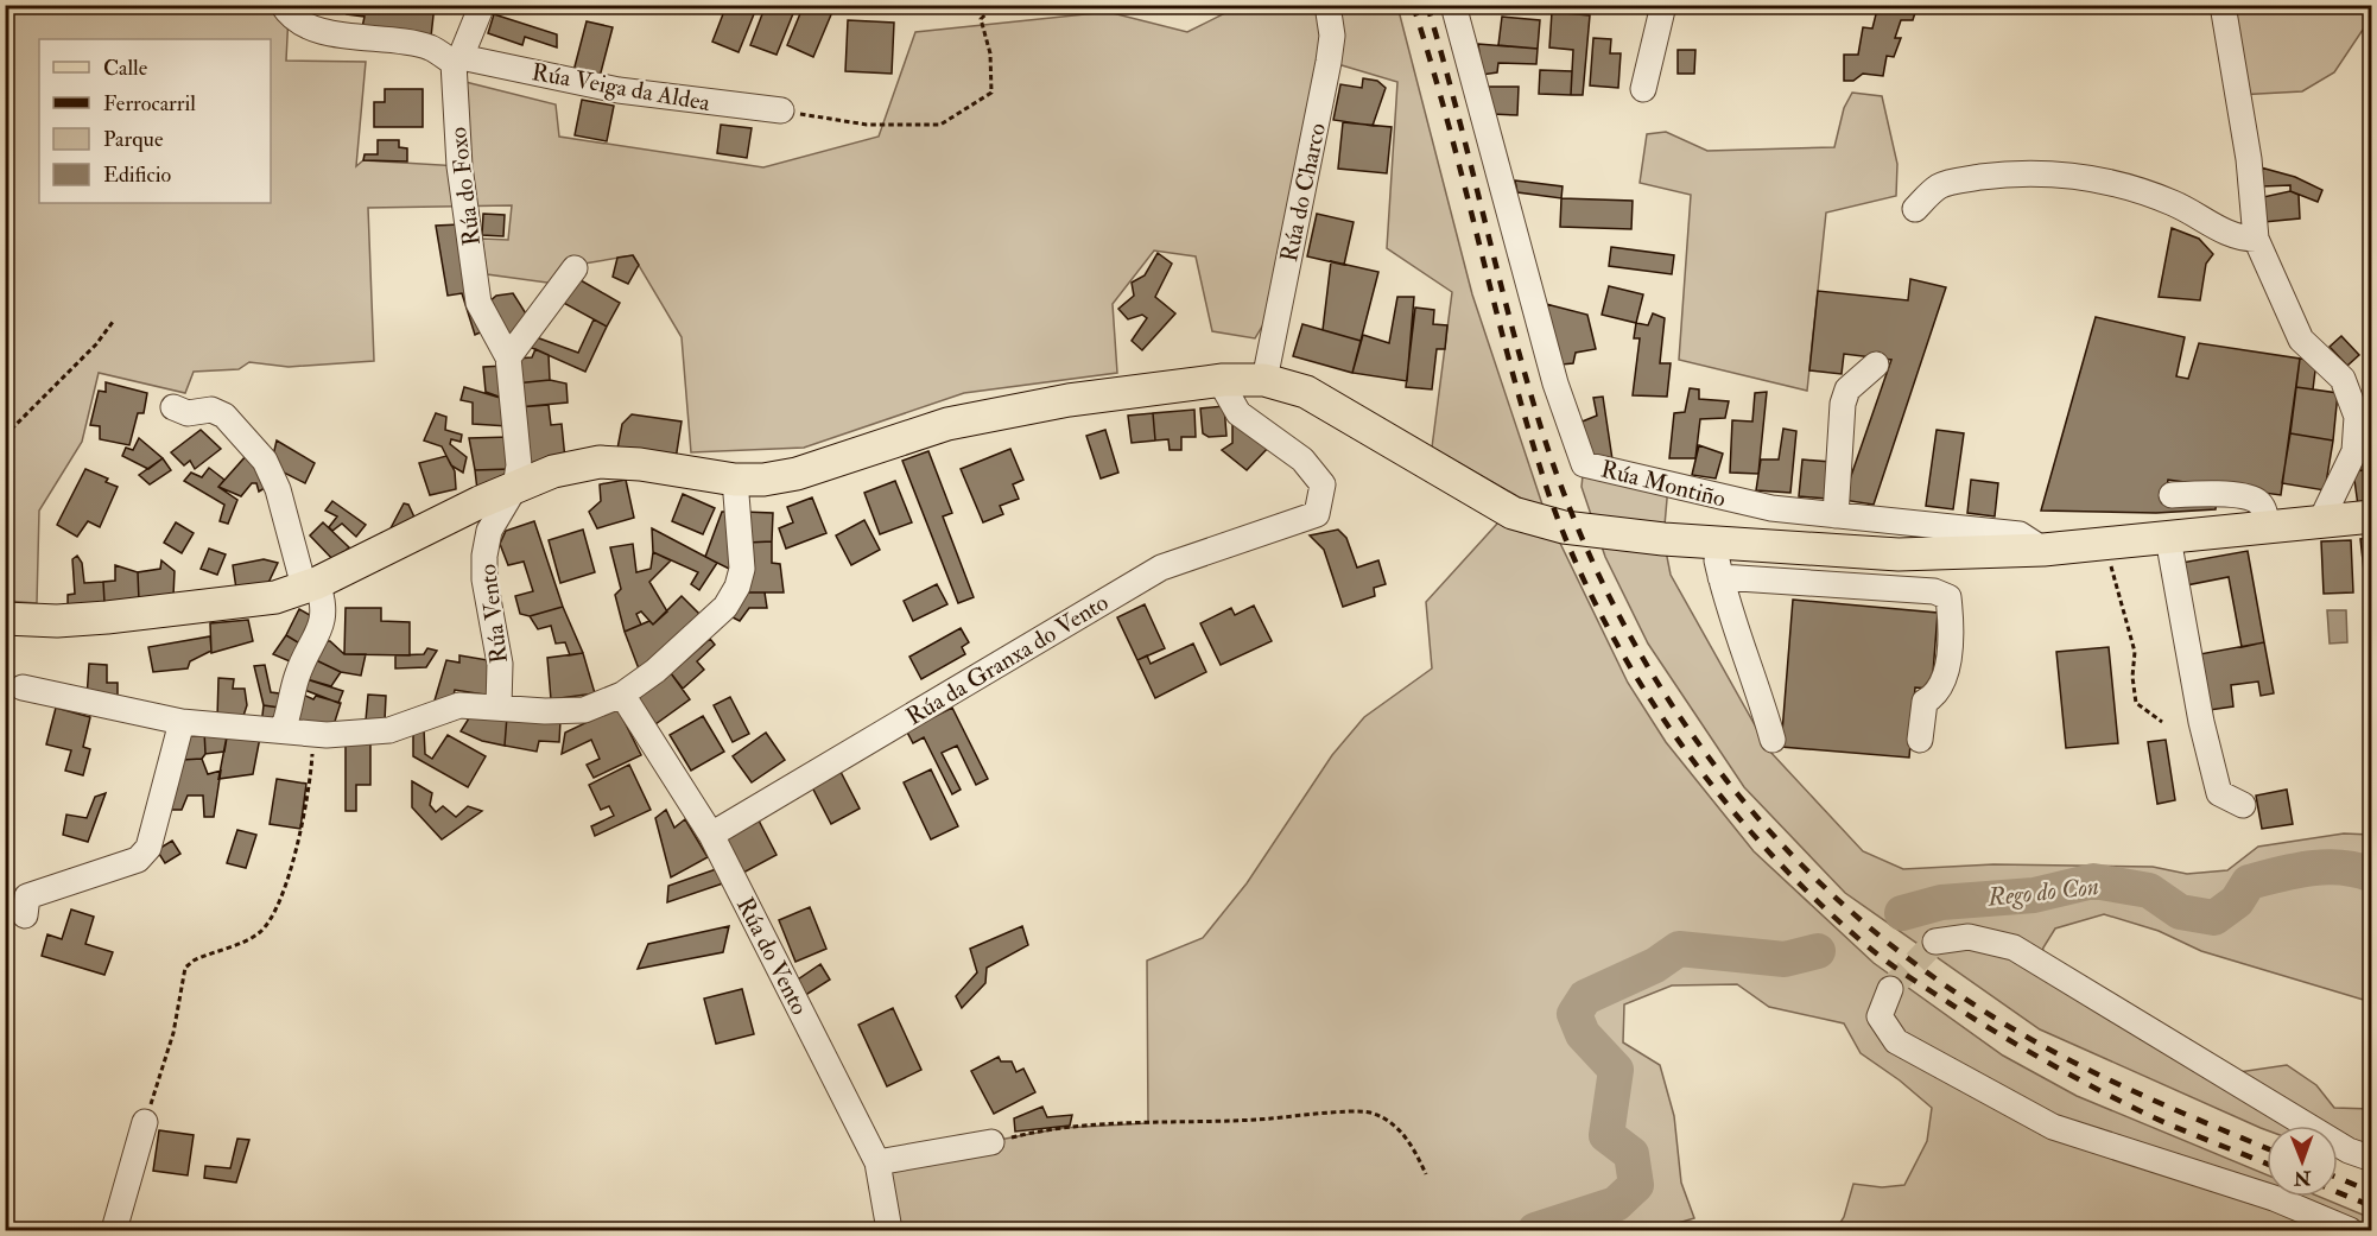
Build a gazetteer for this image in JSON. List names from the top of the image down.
{
  "streets": {
    "street": [
      "Rúa Veiga da Aldea",
      "Rúa do Foxo",
      "Rúa do Charco",
      "Rúa Montiño",
      "Rúa Vento",
      "Rúa da Granxa do Vento",
      "Rúa do Vento"
    ]
  },
  "crossings": [
    ["Rúa Veiga da Aldea", "Rúa do Foxo"],
    ["Rúa do Foxo", "Rúa Vento"],
    ["Rúa da Granxa do Vento", "Rúa do Vento"]
  ],
  "water": ["Rego do Con"],
  "legend": [
    "Calle",
    "Ferrocarril",
    "Parque",
    "Edificio"
  ],
  "north": "bottom"
}
